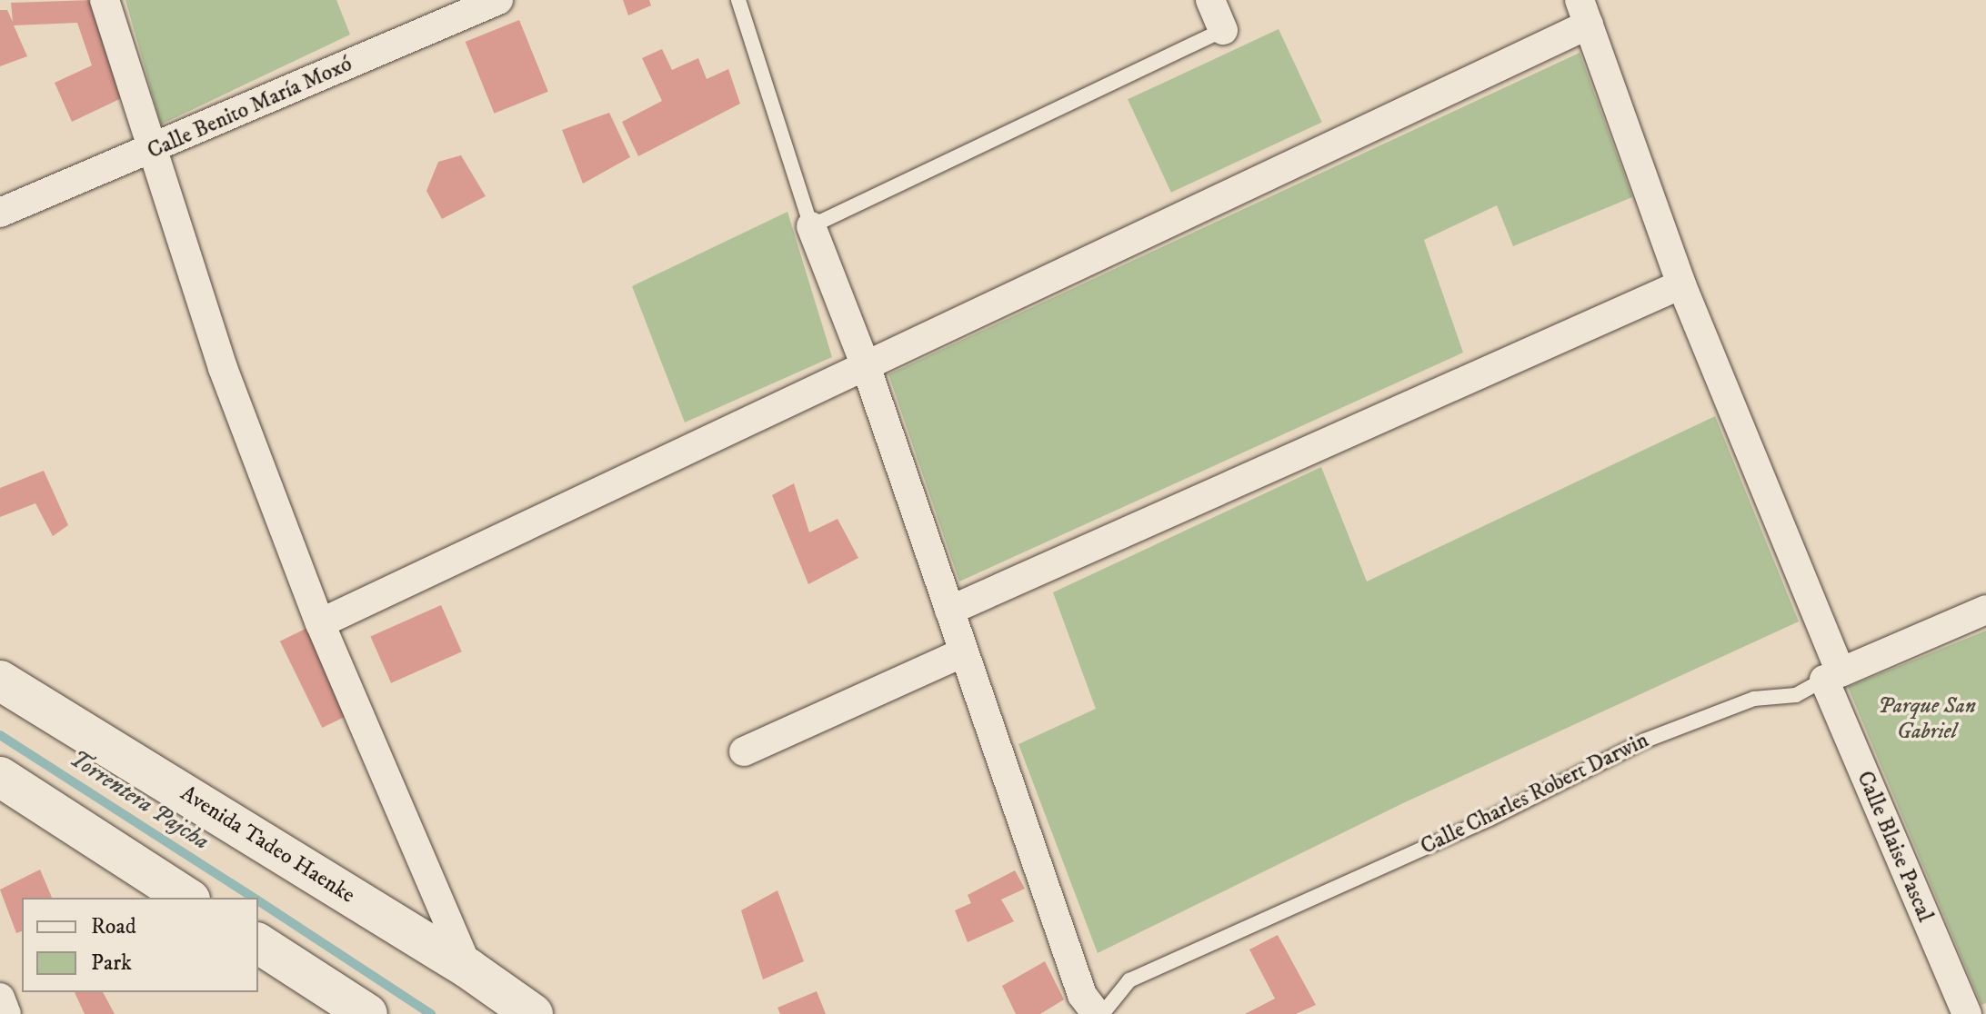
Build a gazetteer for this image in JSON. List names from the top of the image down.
{
  "streets": {
    "main road": ["Avenida Tadeo Haenke"],
    "street": ["Calle Benito María Moxó", "Calle Charles Robert Darwin", "Calle Blaise Pascal"]
  },
  "crossings": [
    ["Calle Charles Robert Darwin", "Calle Blaise Pascal"]
  ],
  "water": ["Torrentera Pajcha"],
  "parks": ["Parque San Gabriel"],
  "legend": ["Road", "Park"]
}
